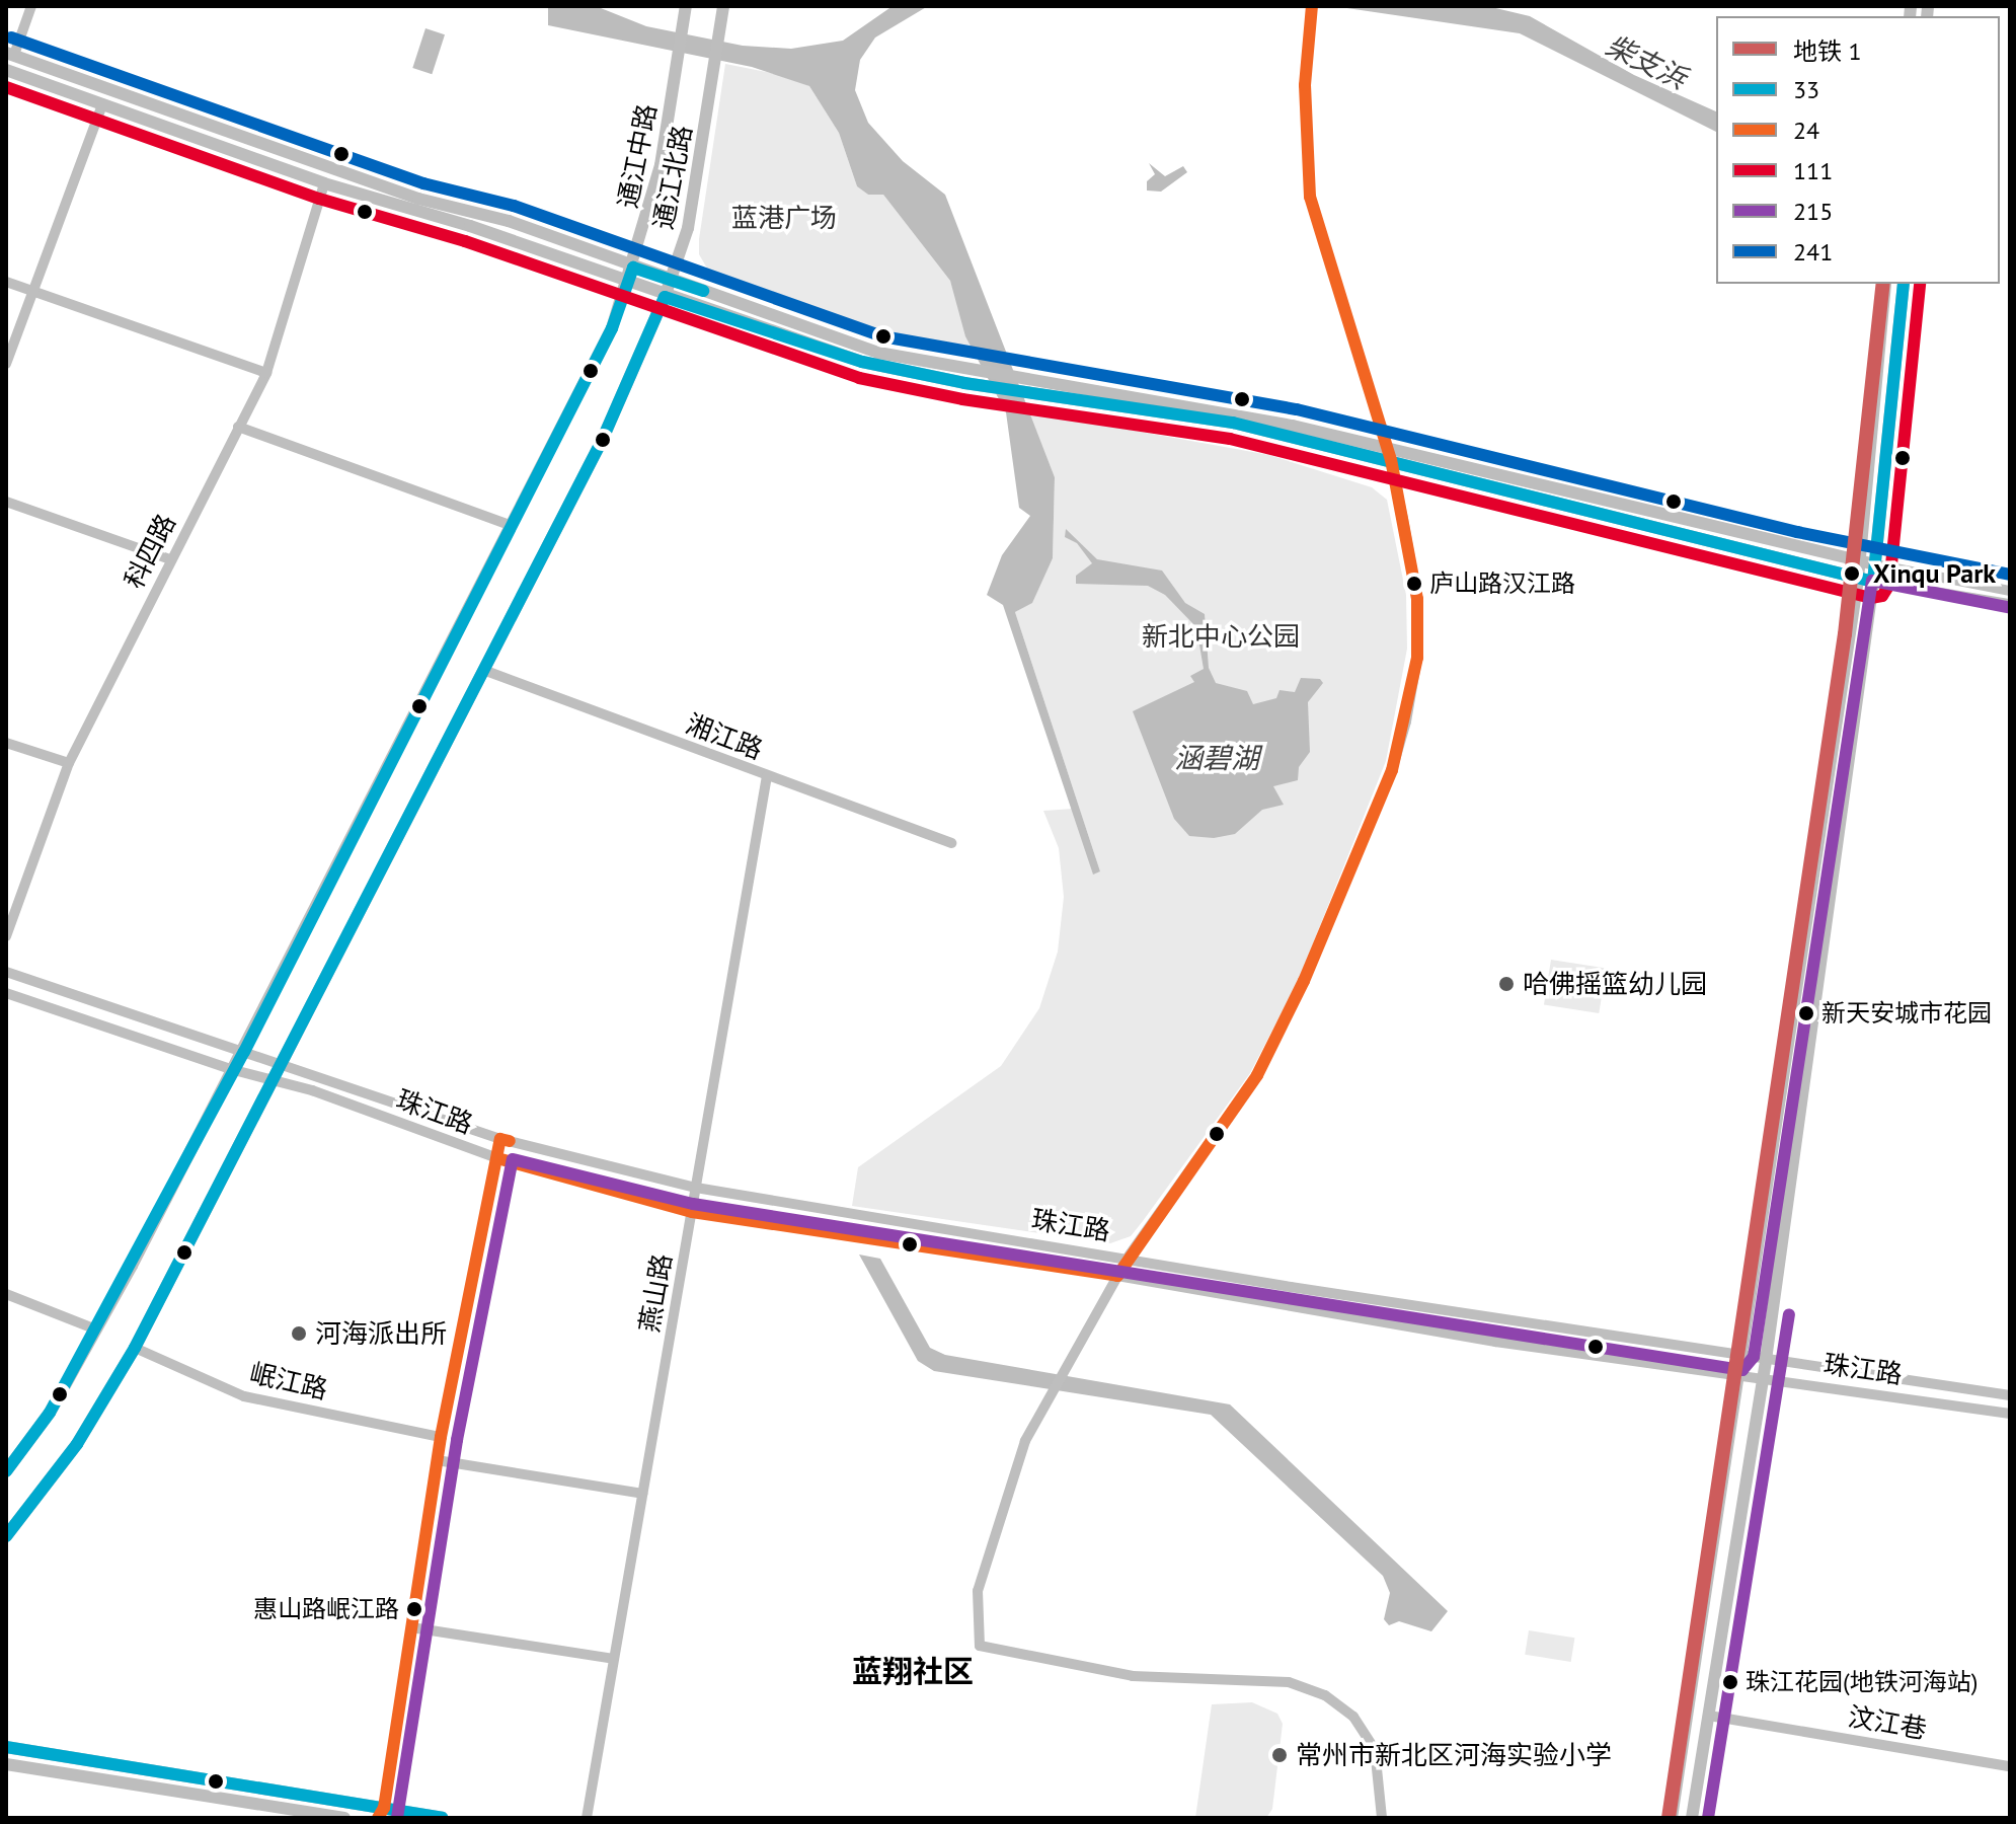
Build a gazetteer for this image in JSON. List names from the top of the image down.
{
  "streets": {
    "main road": ["通江中路", "通江北路"],
    "street": [
      "科四路",
      "湘江路",
      "珠江路",
      "燕山路",
      "岷江路",
      "汶江巷"
    ]
  },
  "crossings": [
    ["通江中路", "珠江路"],
    ["湘江路", "燕山路"],
    ["珠江路", "燕山路"]
  ],
  "districts": ["蓝翔社区"],
  "water": ["柴支浜", "涵碧湖"],
  "parks": ["蓝港广场", "新北中心公园"],
  "places": [
    "Xinqu Park",
    "庐山路汉江路",
    "哈佛摇篮幼儿园",
    "新天安城市花园",
    "河海派出所",
    "惠山路岷江路",
    "珠江花园(地铁河海站)",
    "常州市新北区河海实验小学"
  ],
  "lines": [
    "transit line 24",
    "transit line 241",
    "transit line 111",
    "transit line 33",
    "metro line 1",
    "transit line 215"
  ],
  "legend": [
    "地铁 1",
    "33",
    "24",
    "111",
    "215",
    "241"
  ]
}
